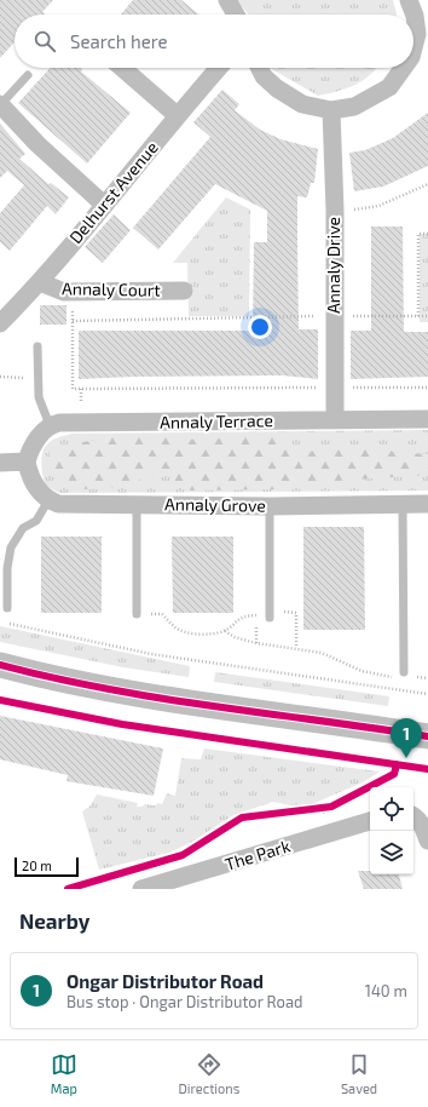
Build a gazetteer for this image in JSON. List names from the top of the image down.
{
  "streets": {
    "street": [
      "Delhurst Avenue",
      "Annaly Drive",
      "Annaly Court",
      "Annaly Terrace",
      "Annaly Grove",
      "The Park"
    ]
  },
  "crossings": [
    ["Delhurst Avenue", "Annaly Court"],
    ["Annaly Drive", "Annaly Terrace"]
  ],
  "scale_bar": "20 m",
  "page": {
    "search": "Search here",
    "pins": "1",
    "scale": "20 m",
    "heading": "Nearby",
    "list": [
      {
        "mark": "1",
        "name": "Ongar Distributor Road",
        "note": "Bus stop · Ongar Distributor Road",
        "value": "140 m"
      }
    ],
    "nav": ["Map", "Directions", "Saved"]
  }
}
